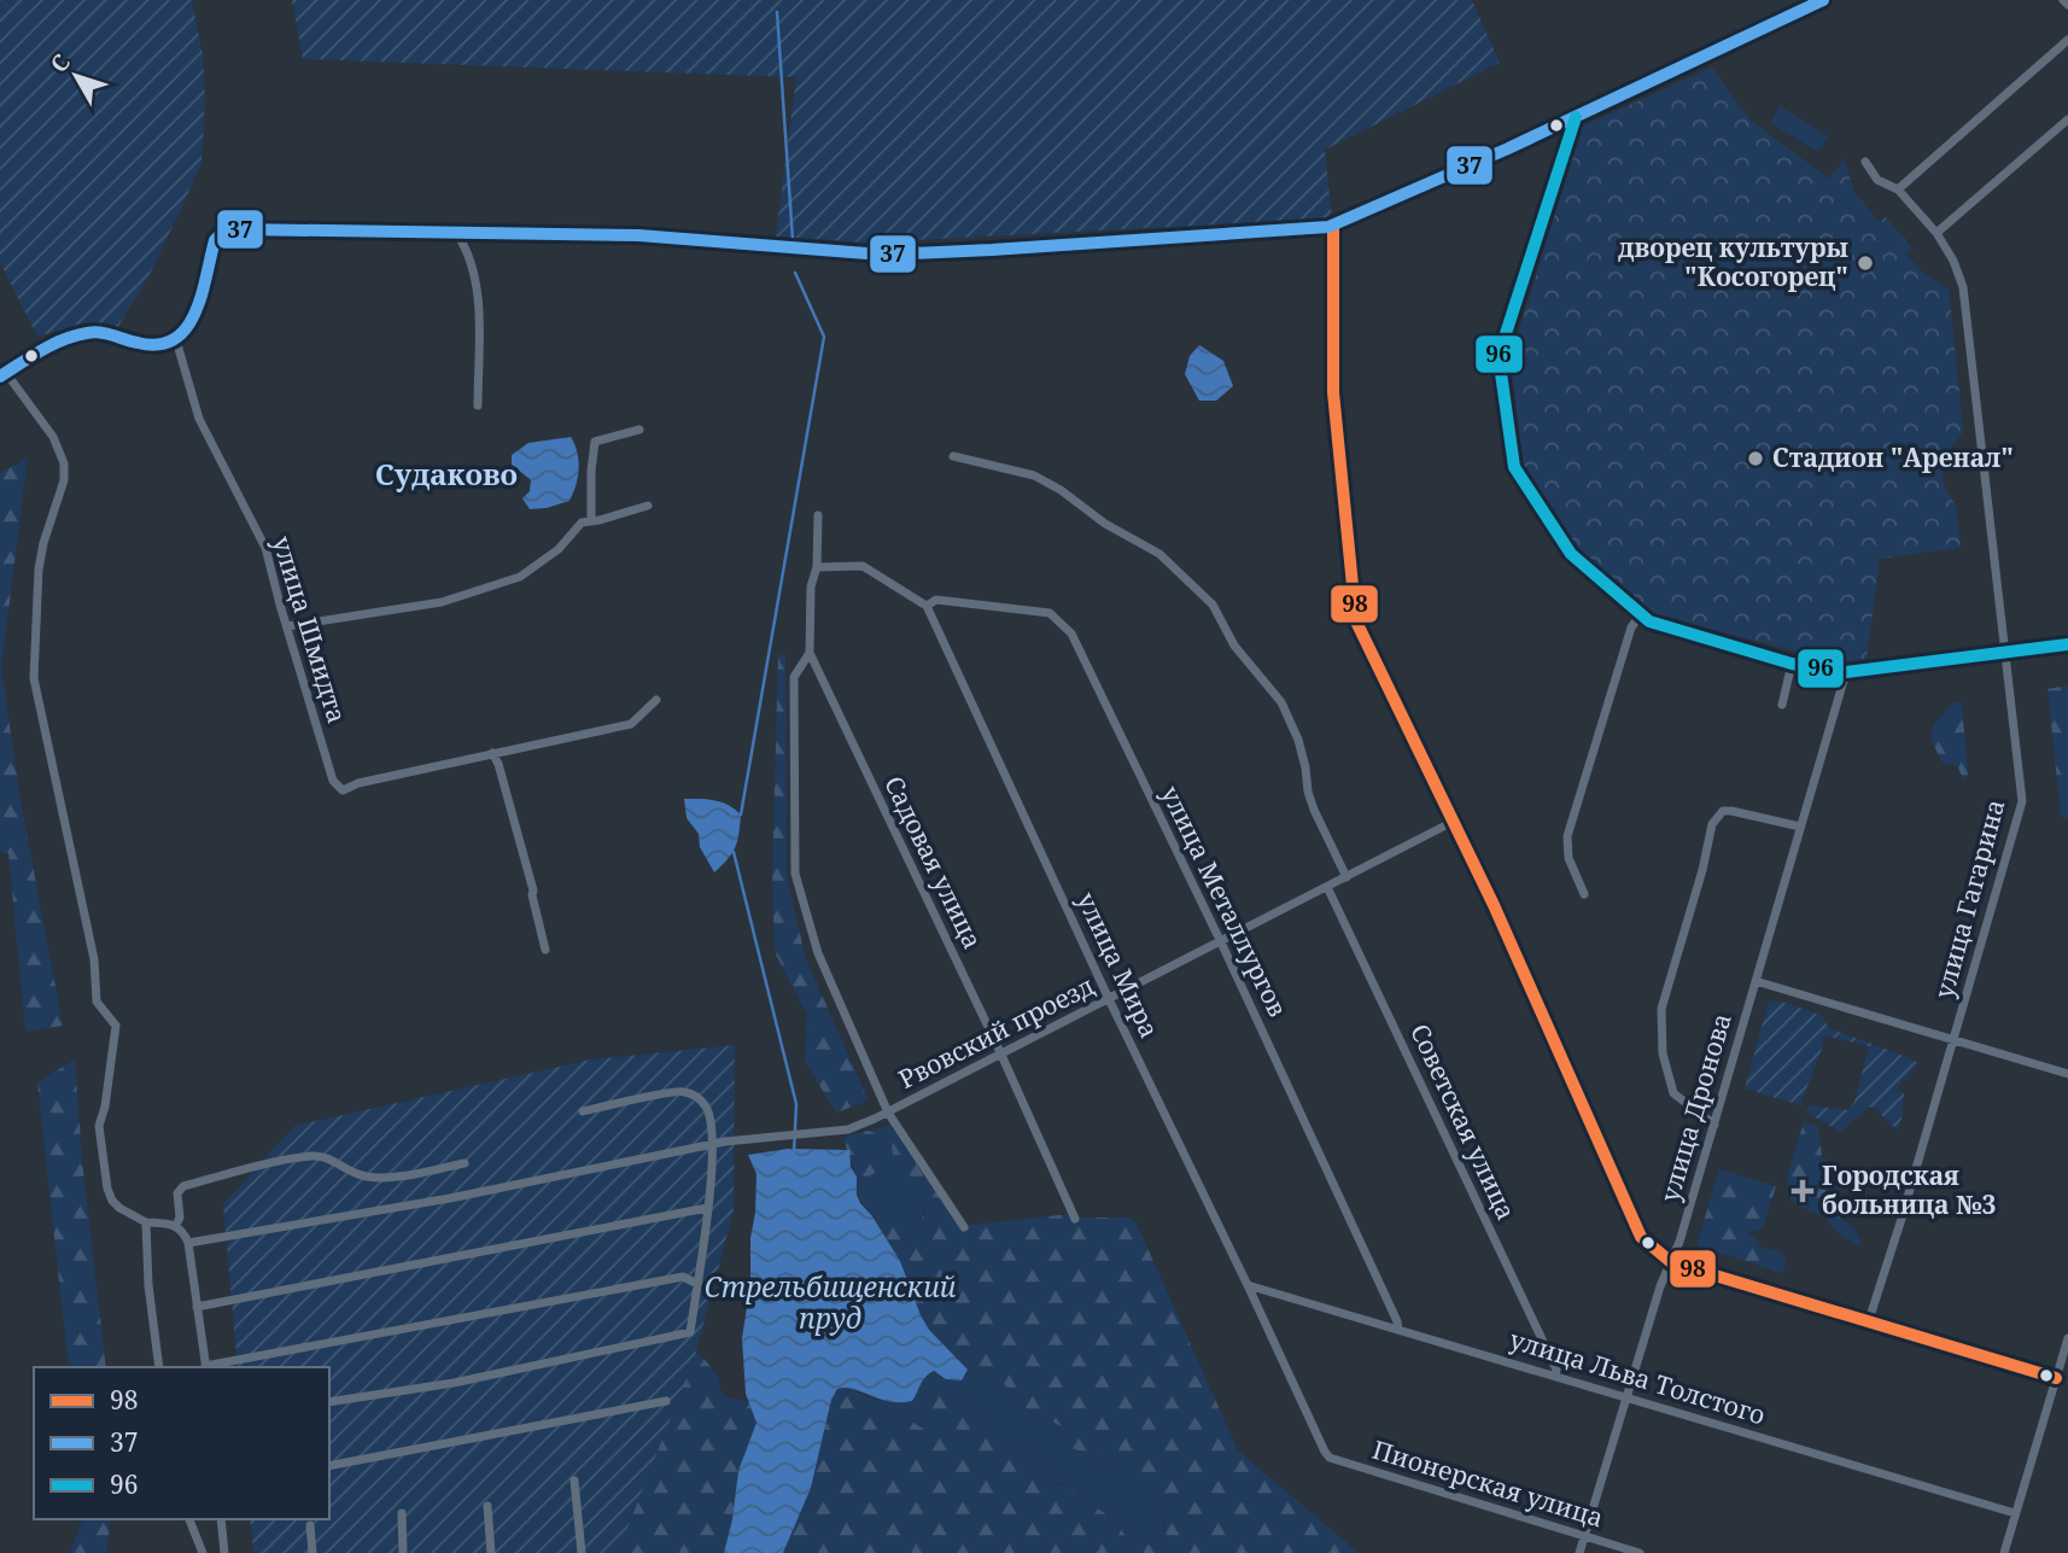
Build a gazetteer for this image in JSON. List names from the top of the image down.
{
  "streets": {
    "street": [
      "улица Шмидта",
      "Садовая улица",
      "улица Гагарина",
      "улица Металлургов",
      "улица Мира",
      "Рвовский проезд",
      "улица Дронова",
      "Советская улица",
      "улица Льва Толстого",
      "Пионерская улица"
    ]
  },
  "crossings": [
    ["Садовая улица", "Рвовский проезд"],
    ["улица Металлургов", "улица Мира"],
    ["улица Металлургов", "Рвовский проезд"],
    ["улица Металлургов", "улица Льва Толстого"],
    ["улица Мира", "Рвовский проезд"],
    ["улица Мира", "улица Льва Толстого"],
    ["улица Мира", "Пионерская улица"],
    ["Рвовский проезд", "Советская улица"],
    ["улица Дронова", "улица Льва Толстого"],
    ["улица Дронова", "Пионерская улица"],
    ["Советская улица", "улица Льва Толстого"]
  ],
  "districts": ["Судаково"],
  "water": ["Стрельбищенский пруд"],
  "places": {
    "other": ["дворец культуры \"Косогорец\"", "Стадион \"Аренал\""],
    "health": ["Городская больница №3"]
  },
  "lines": ["transit line 37", "transit line 96", "transit line 98"],
  "legend": ["98", "37", "96"],
  "north": "top left"
}
